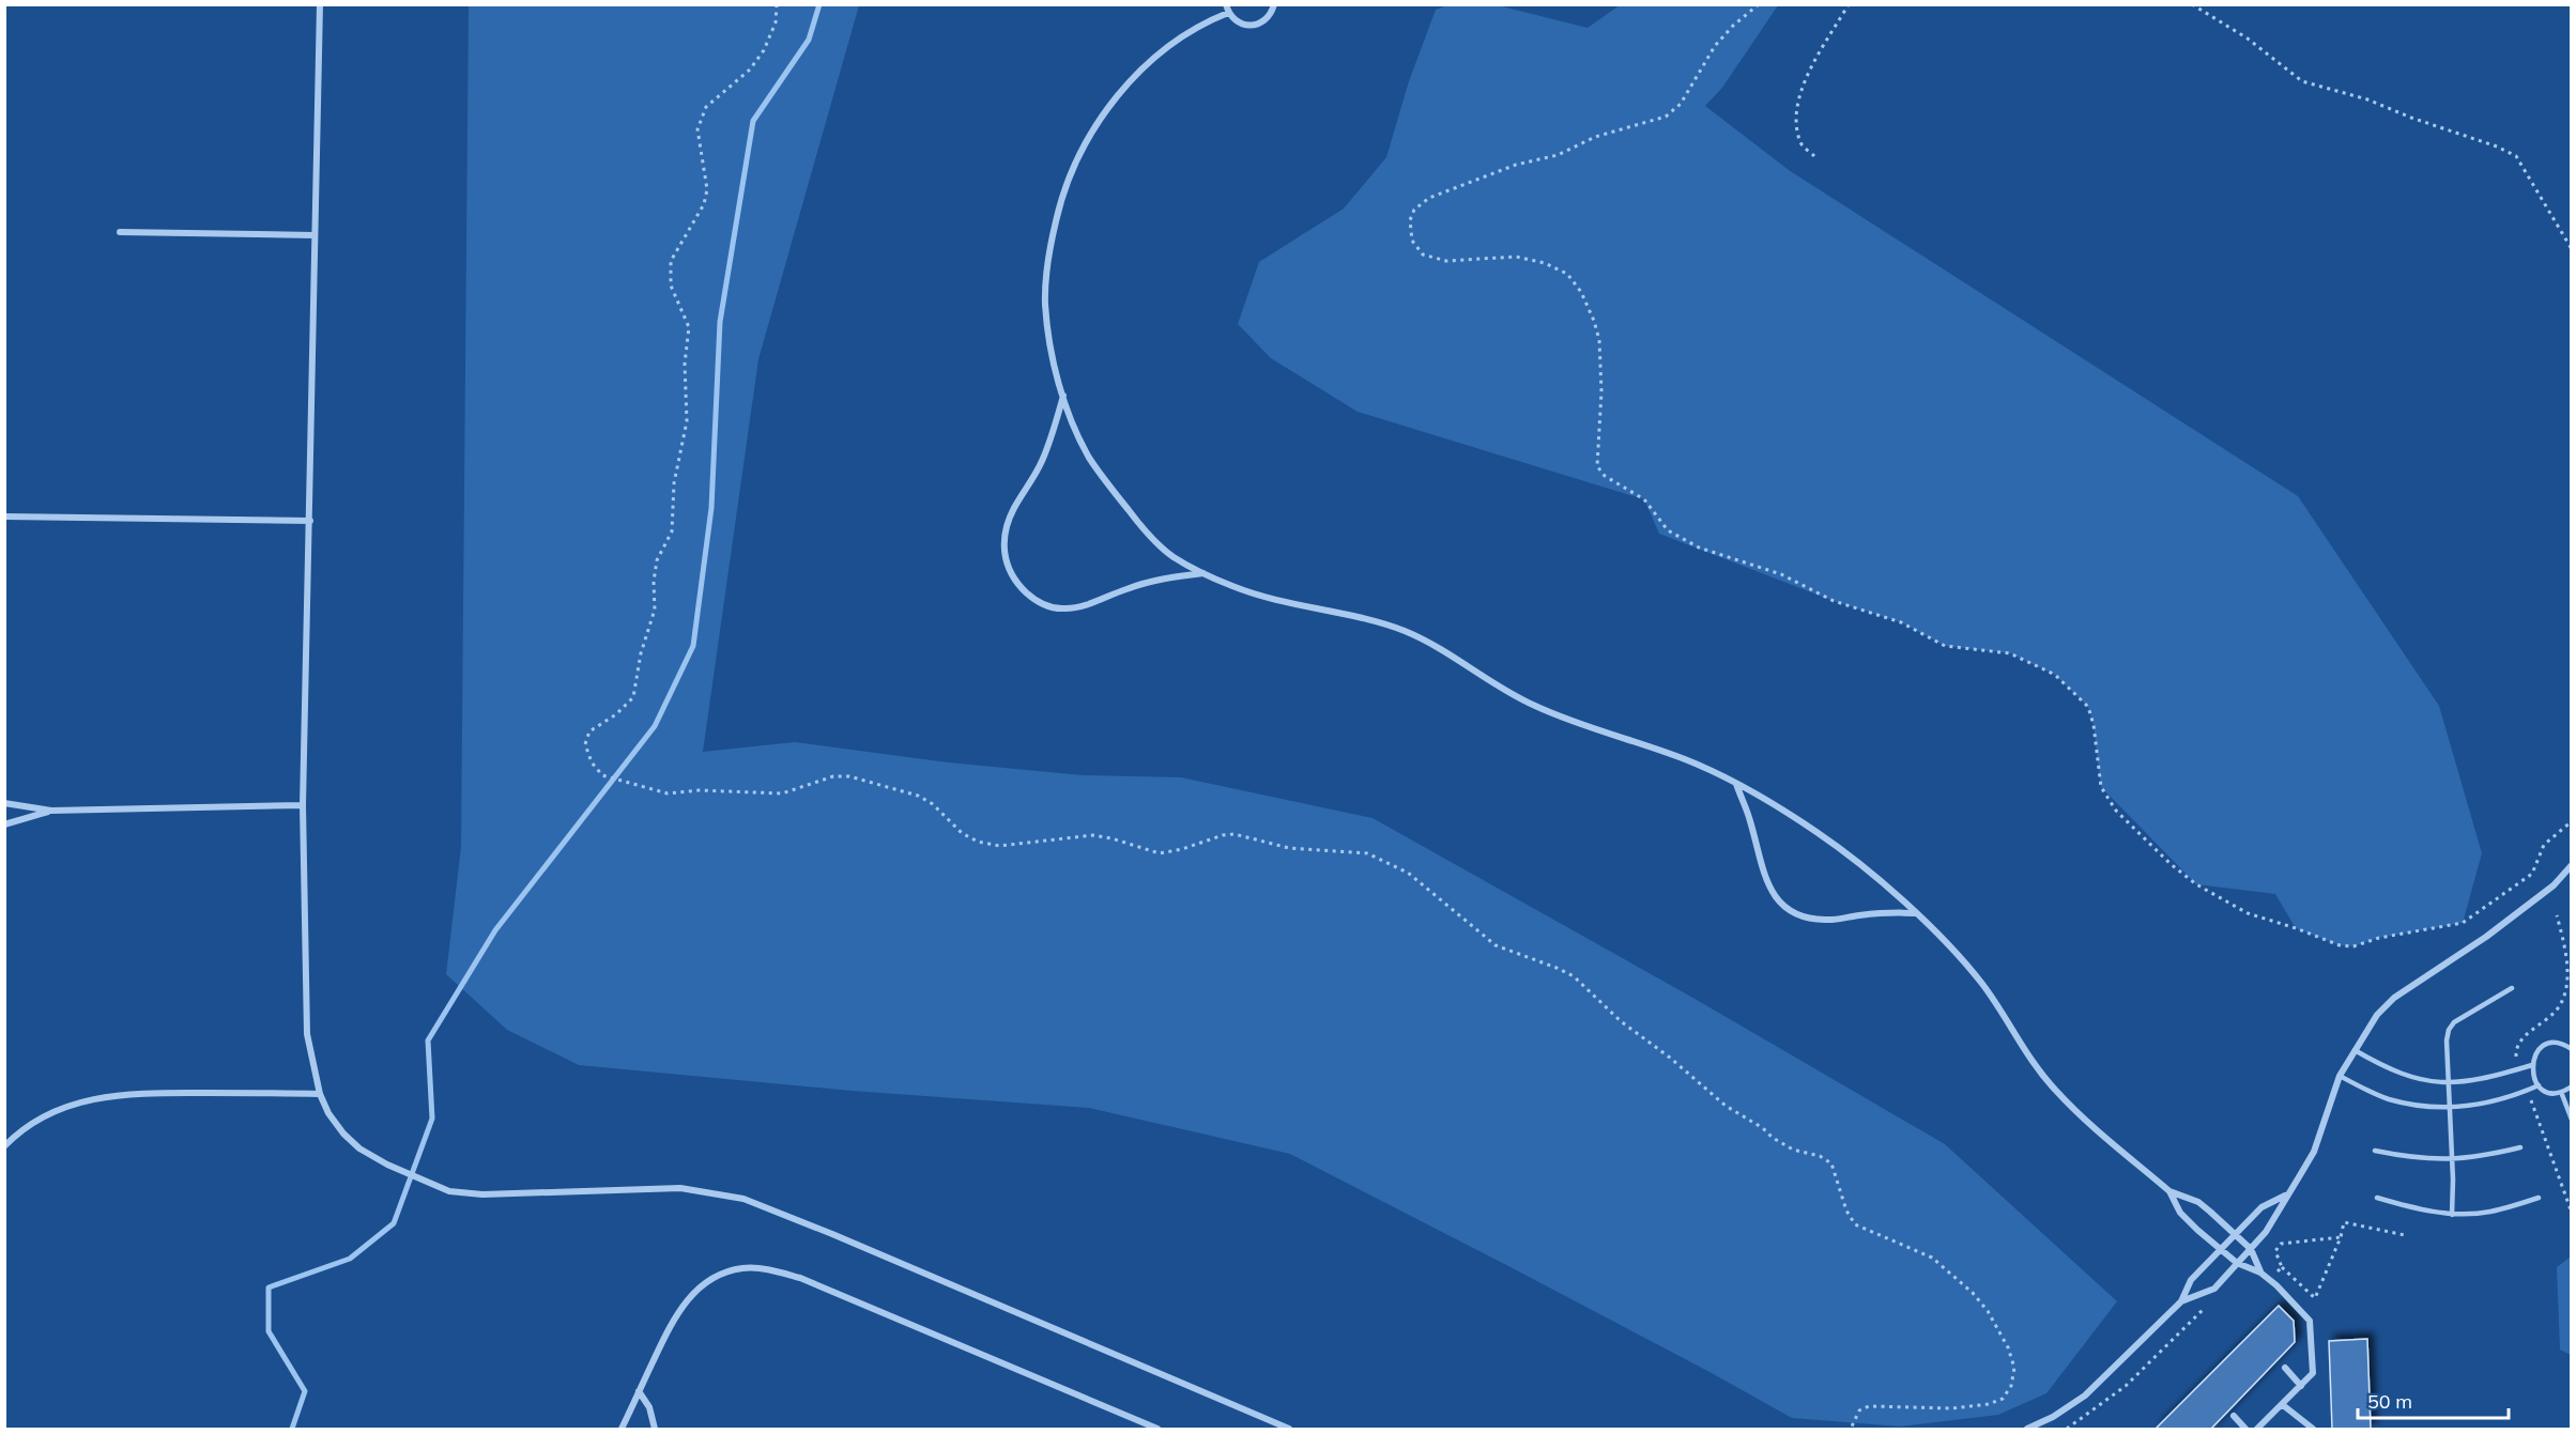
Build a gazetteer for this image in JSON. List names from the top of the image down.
{
  "scale_bar": "50 m"
}
